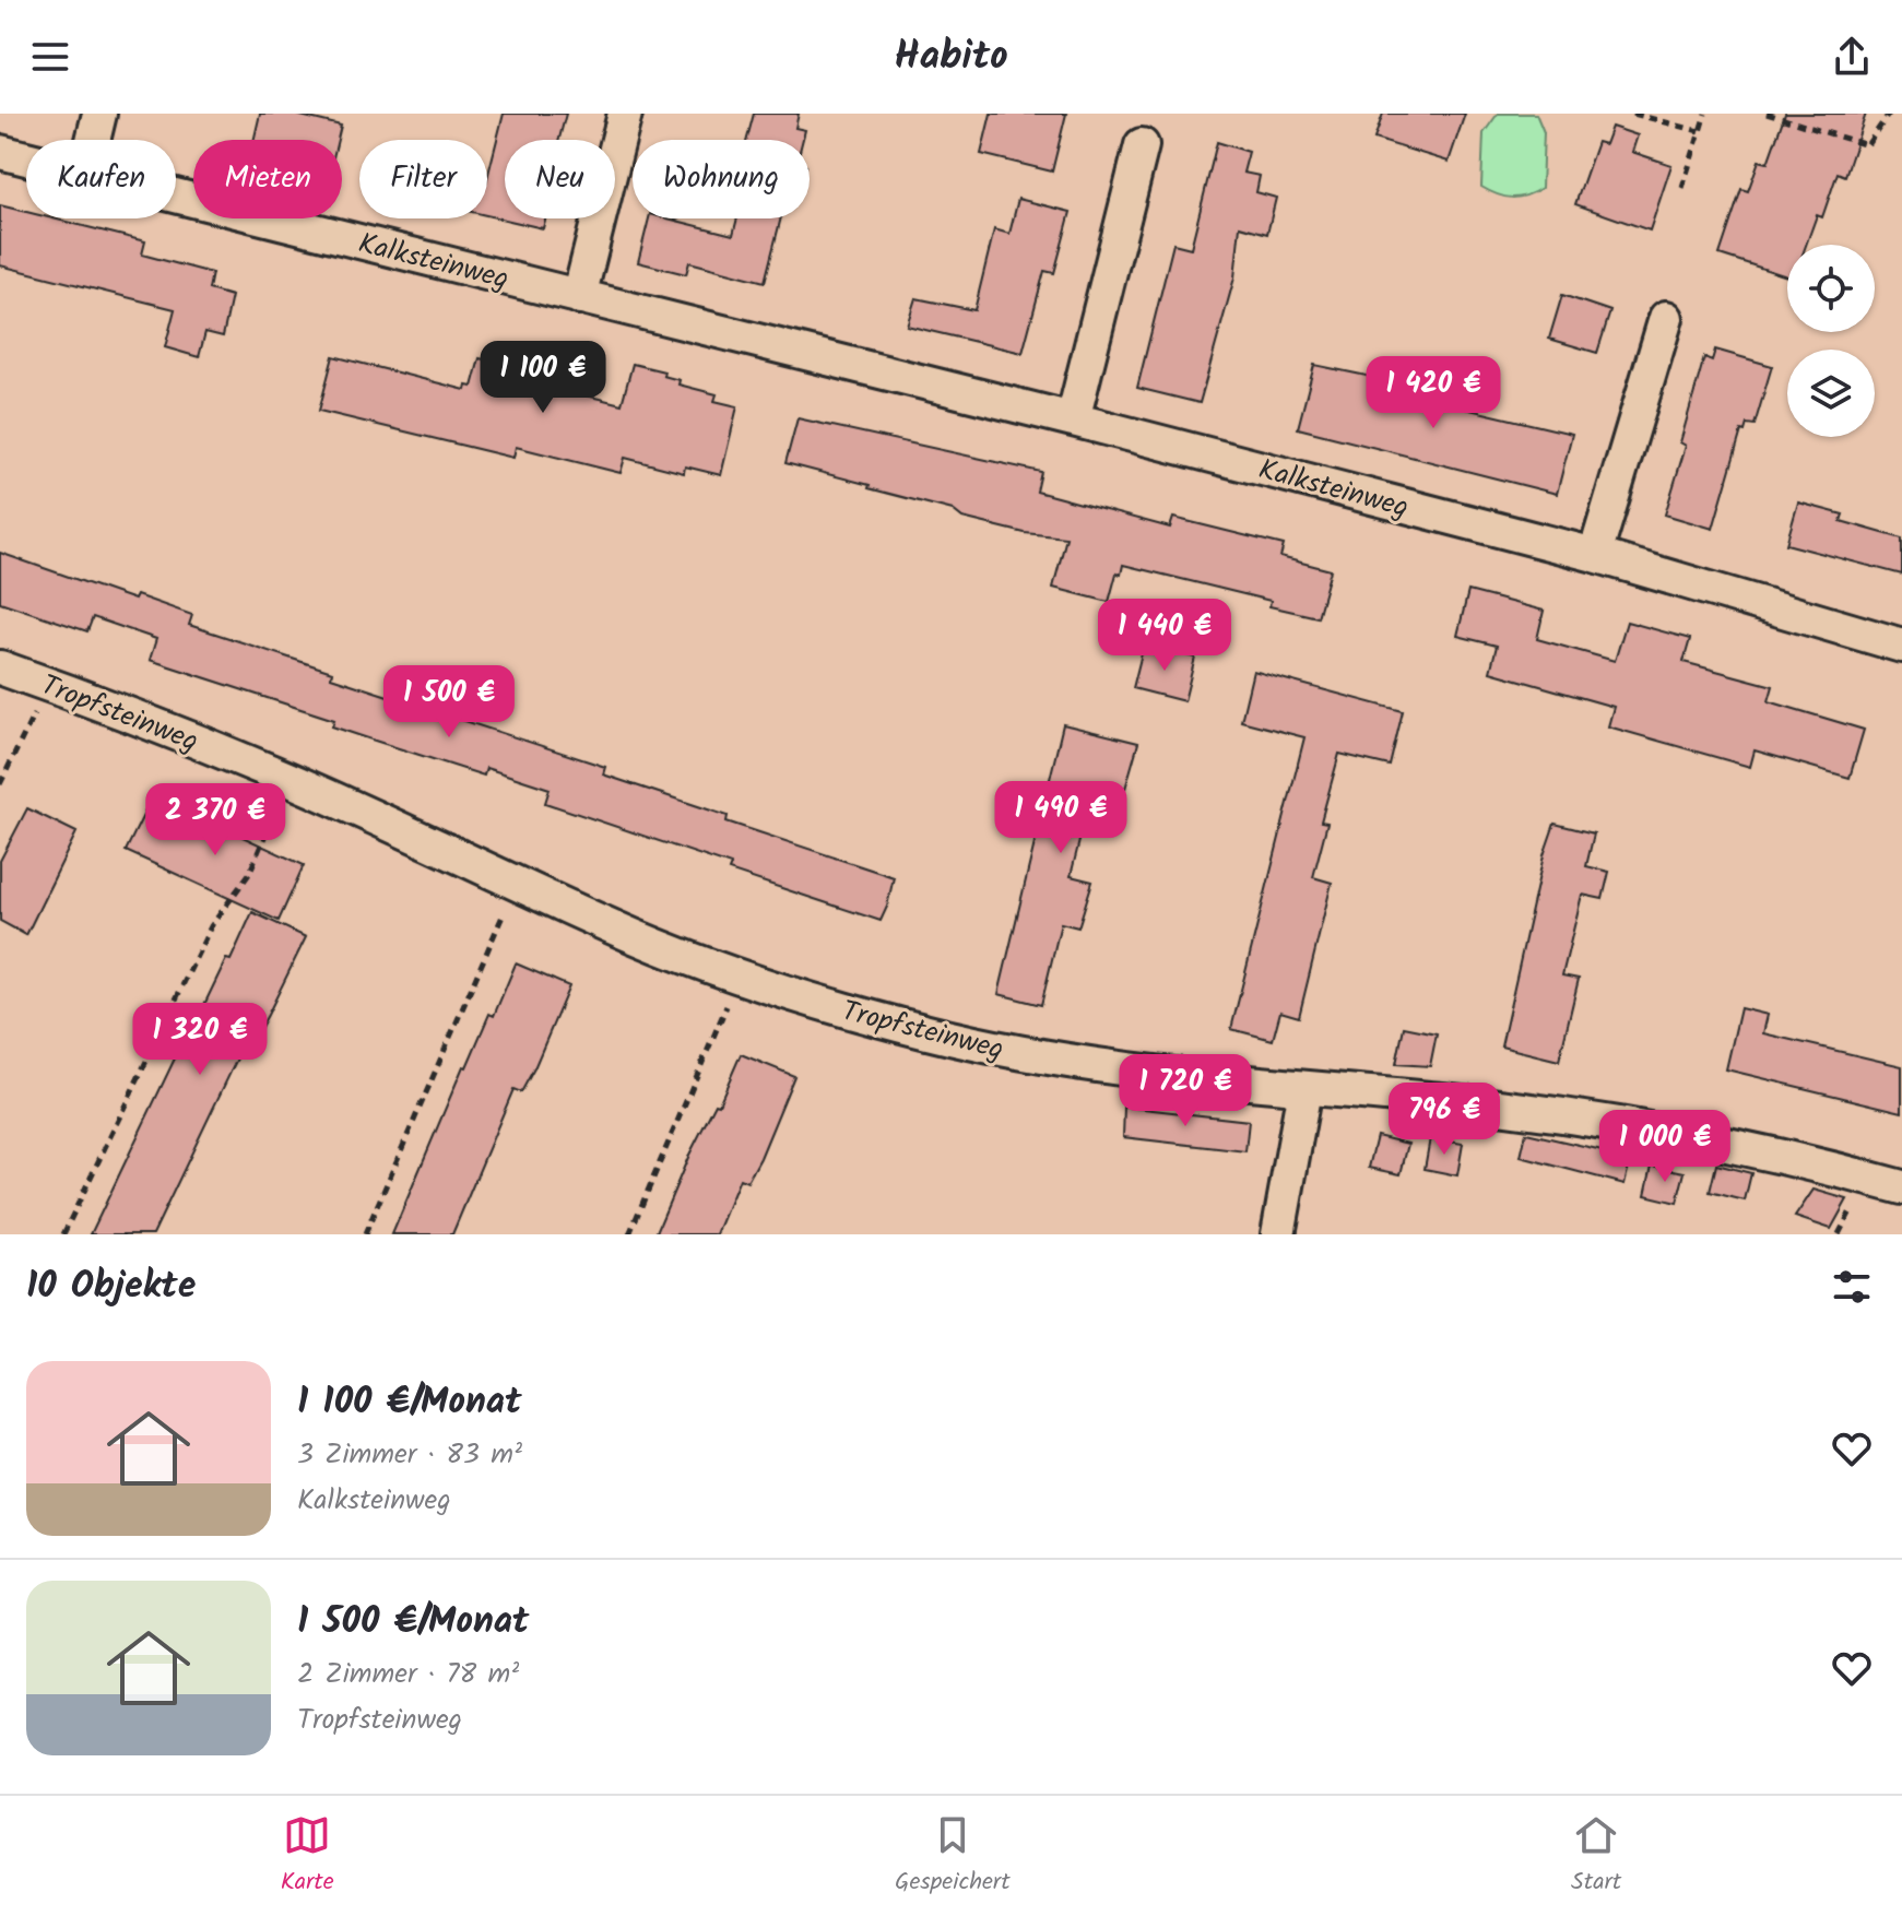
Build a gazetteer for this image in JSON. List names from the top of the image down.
{
  "streets": {
    "street": ["Kalksteinweg", "Tropfsteinweg"]
  },
  "page": {
    "header": "Habito",
    "chip": [
      "Kaufen",
      "Mieten",
      "Filter",
      "Neu",
      "Wohnung"
    ],
    "price": [
      "1 100 €",
      "1 420 €",
      "1 440 €",
      "1 500 €",
      "1 490 €",
      "2 370 €",
      "1 320 €",
      "1 720 €",
      "796 €",
      "1 000 €"
    ],
    "heading": "10 Objekte",
    "list": [
      {
        "name": "1 100 €/Monat",
        "note": "3 Zimmer · 83 m² · Kalksteinweg"
      },
      {
        "name": "1 500 €/Monat",
        "note": "2 Zimmer · 78 m² · Tropfsteinweg"
      }
    ],
    "tabs": ["Karte", "Gespeichert", "Start"]
  }
}
